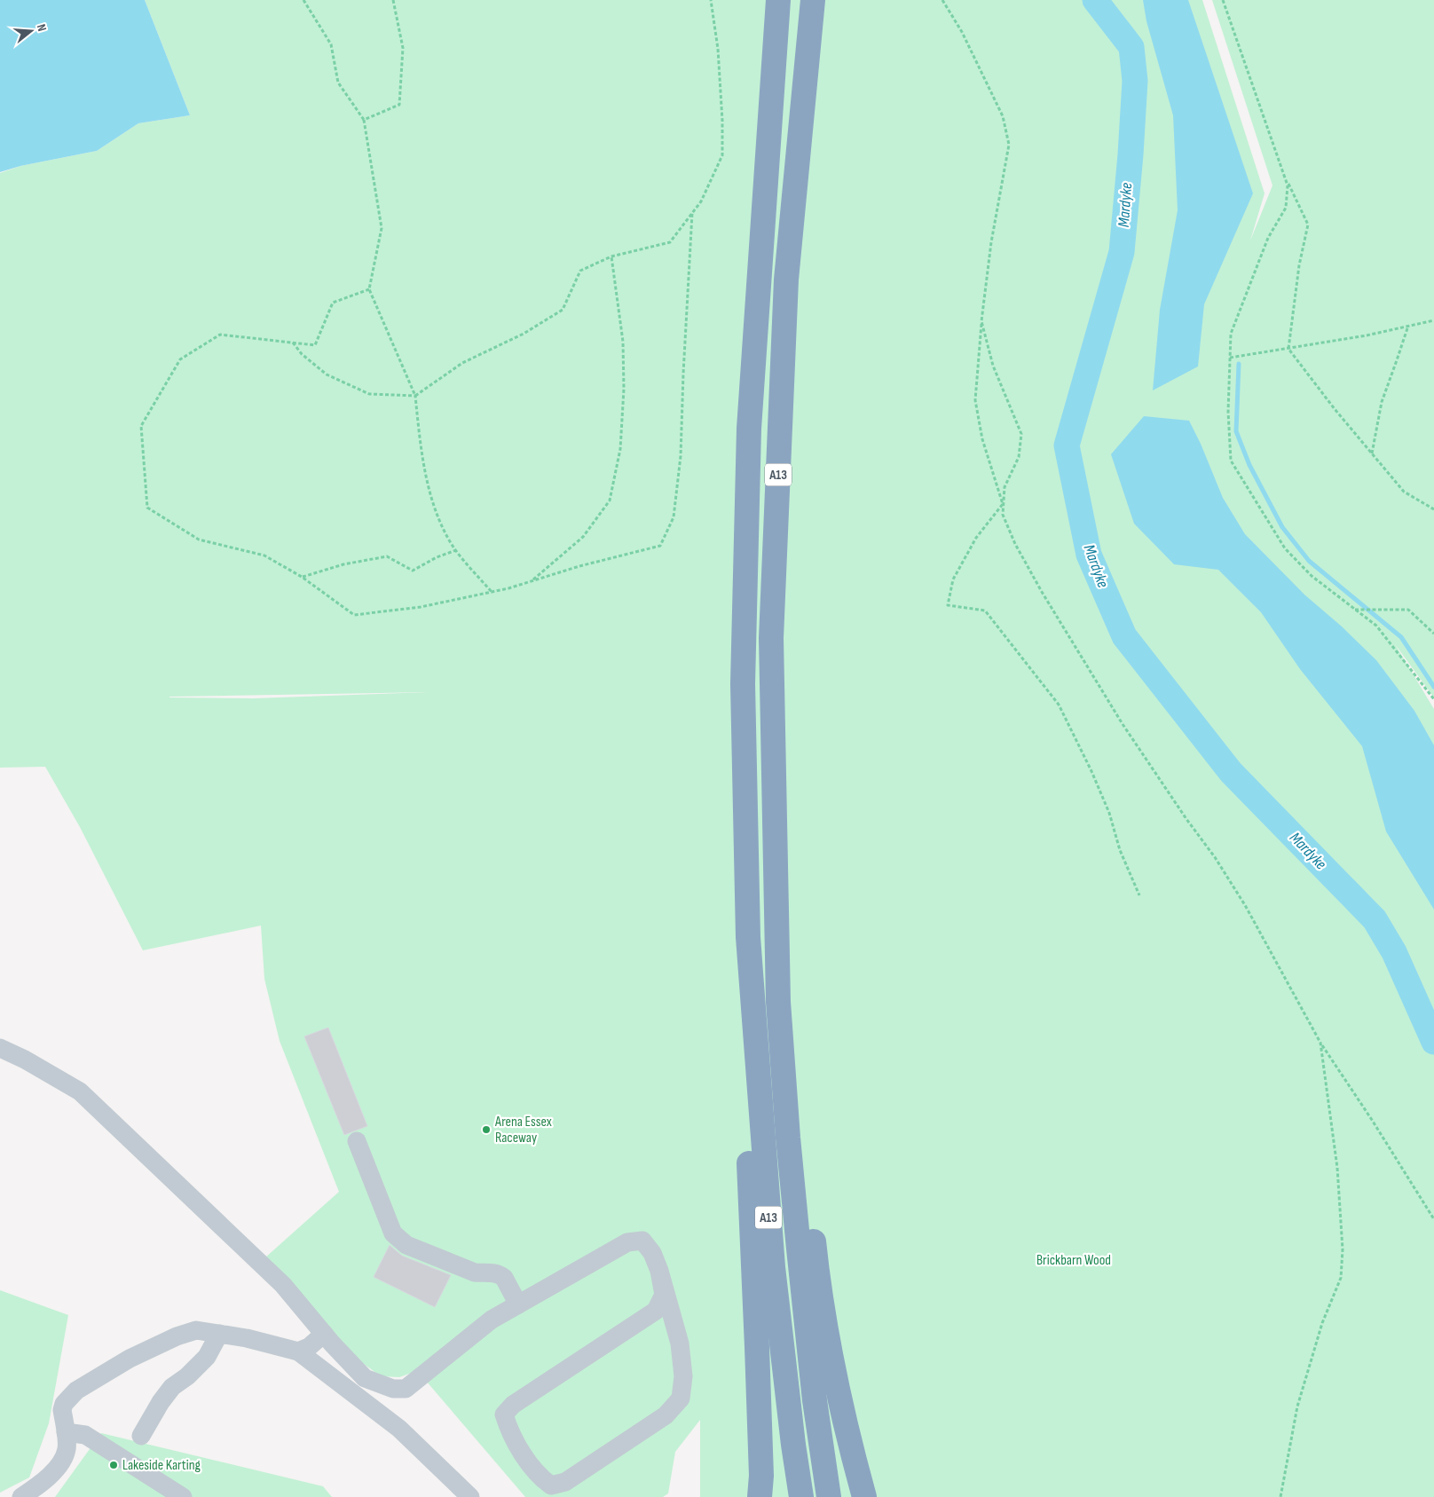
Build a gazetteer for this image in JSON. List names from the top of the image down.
{
  "streets": {
    "highway": ["A13"]
  },
  "water": ["Mardyke"],
  "parks": ["Brickbarn Wood"],
  "places": ["Arena Essex Raceway", "Lakeside Karting"],
  "north": "right"
}
